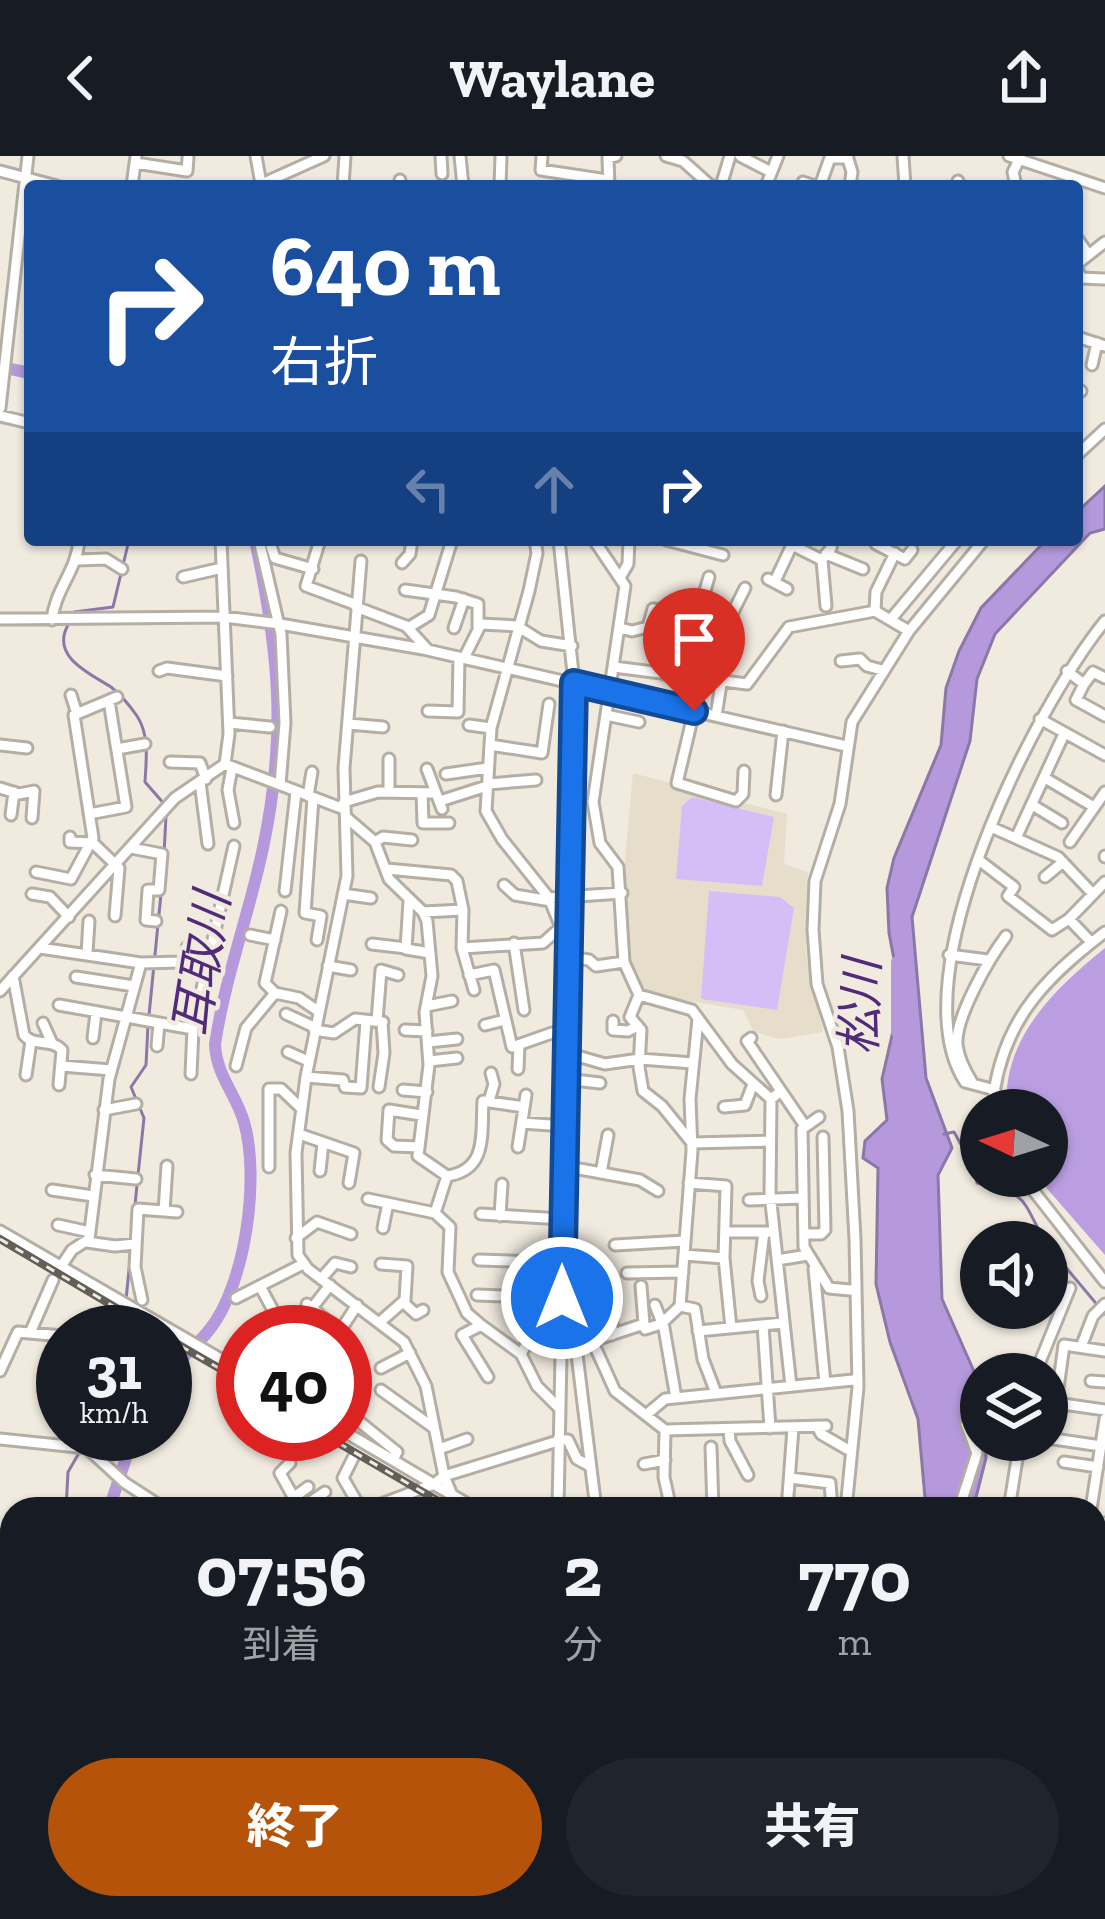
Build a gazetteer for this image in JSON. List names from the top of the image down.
{
  "water": ["耳取川", "松川"],
  "north": "left",
  "page": {
    "header": "Waylane",
    "turn": ["640 m", "右折"],
    "speed": "31 km/h",
    "limit": "40",
    "eta": [
      "07:56",
      "到着",
      "2",
      "分",
      "770",
      "m"
    ],
    "buttons": ["終了", "共有"]
  }
}
